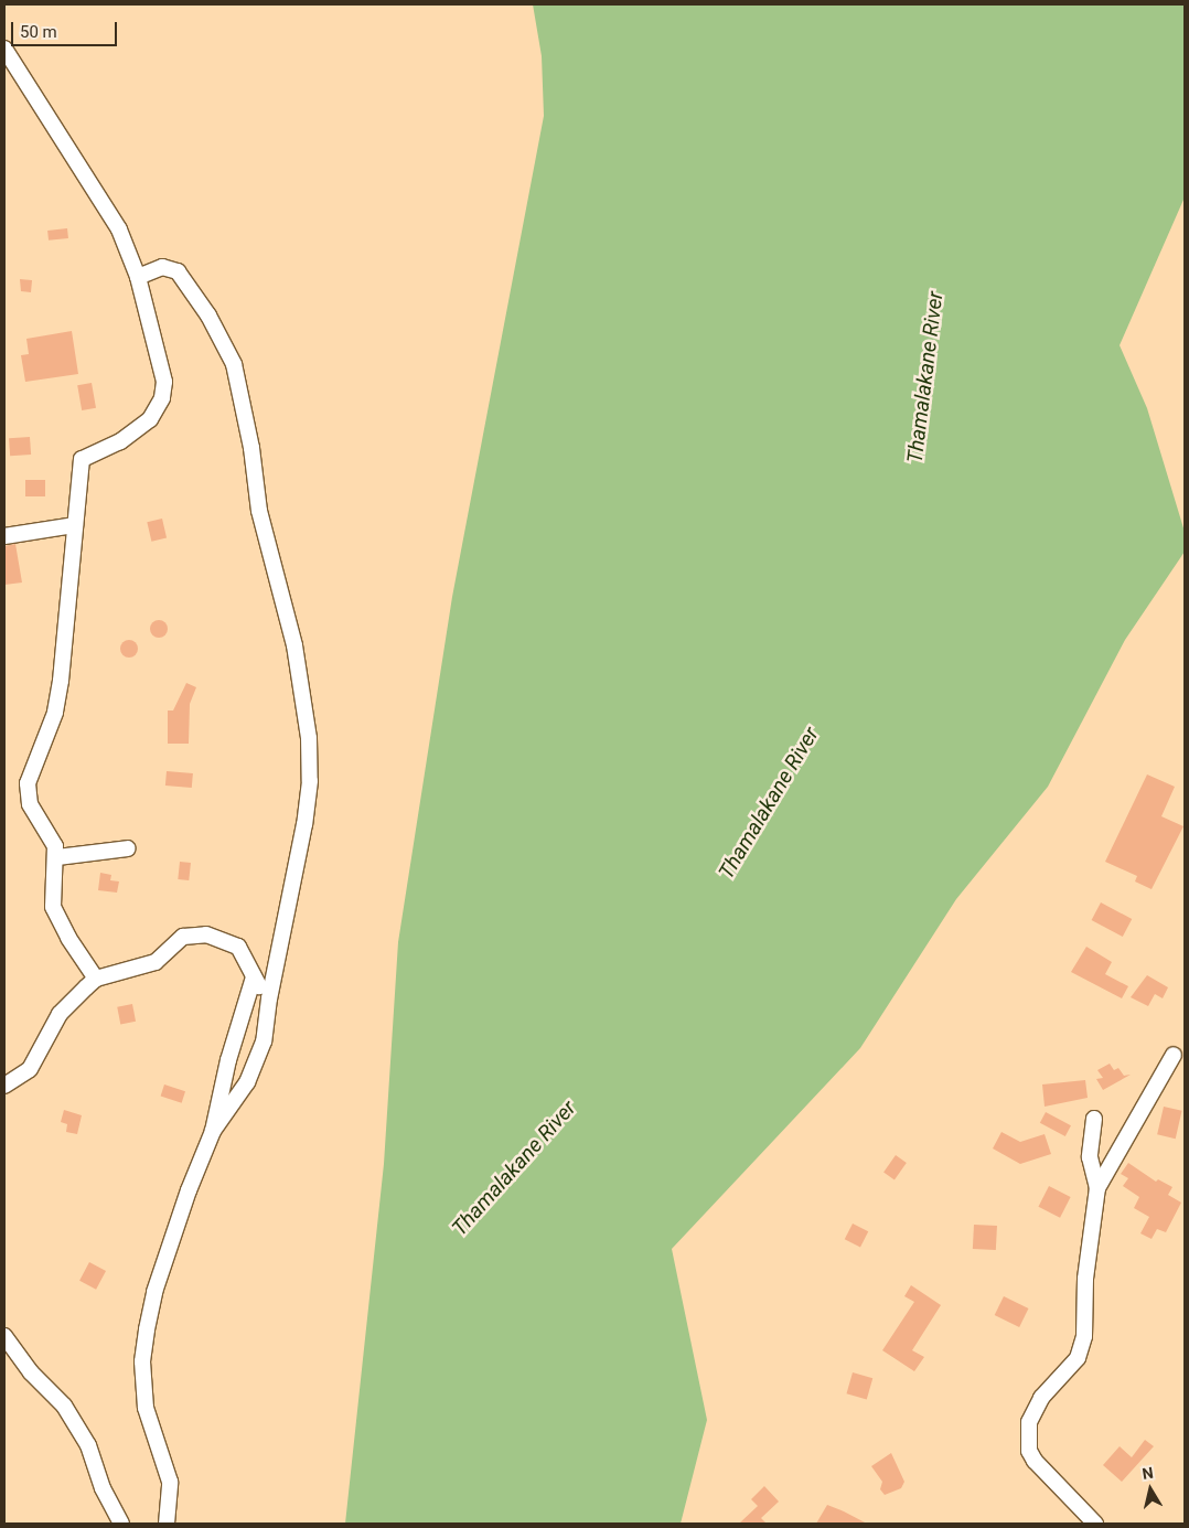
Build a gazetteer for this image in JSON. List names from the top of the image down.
{
  "water": ["Thamalakane River"],
  "scale_bar": "50 m",
  "north": "top"
}
